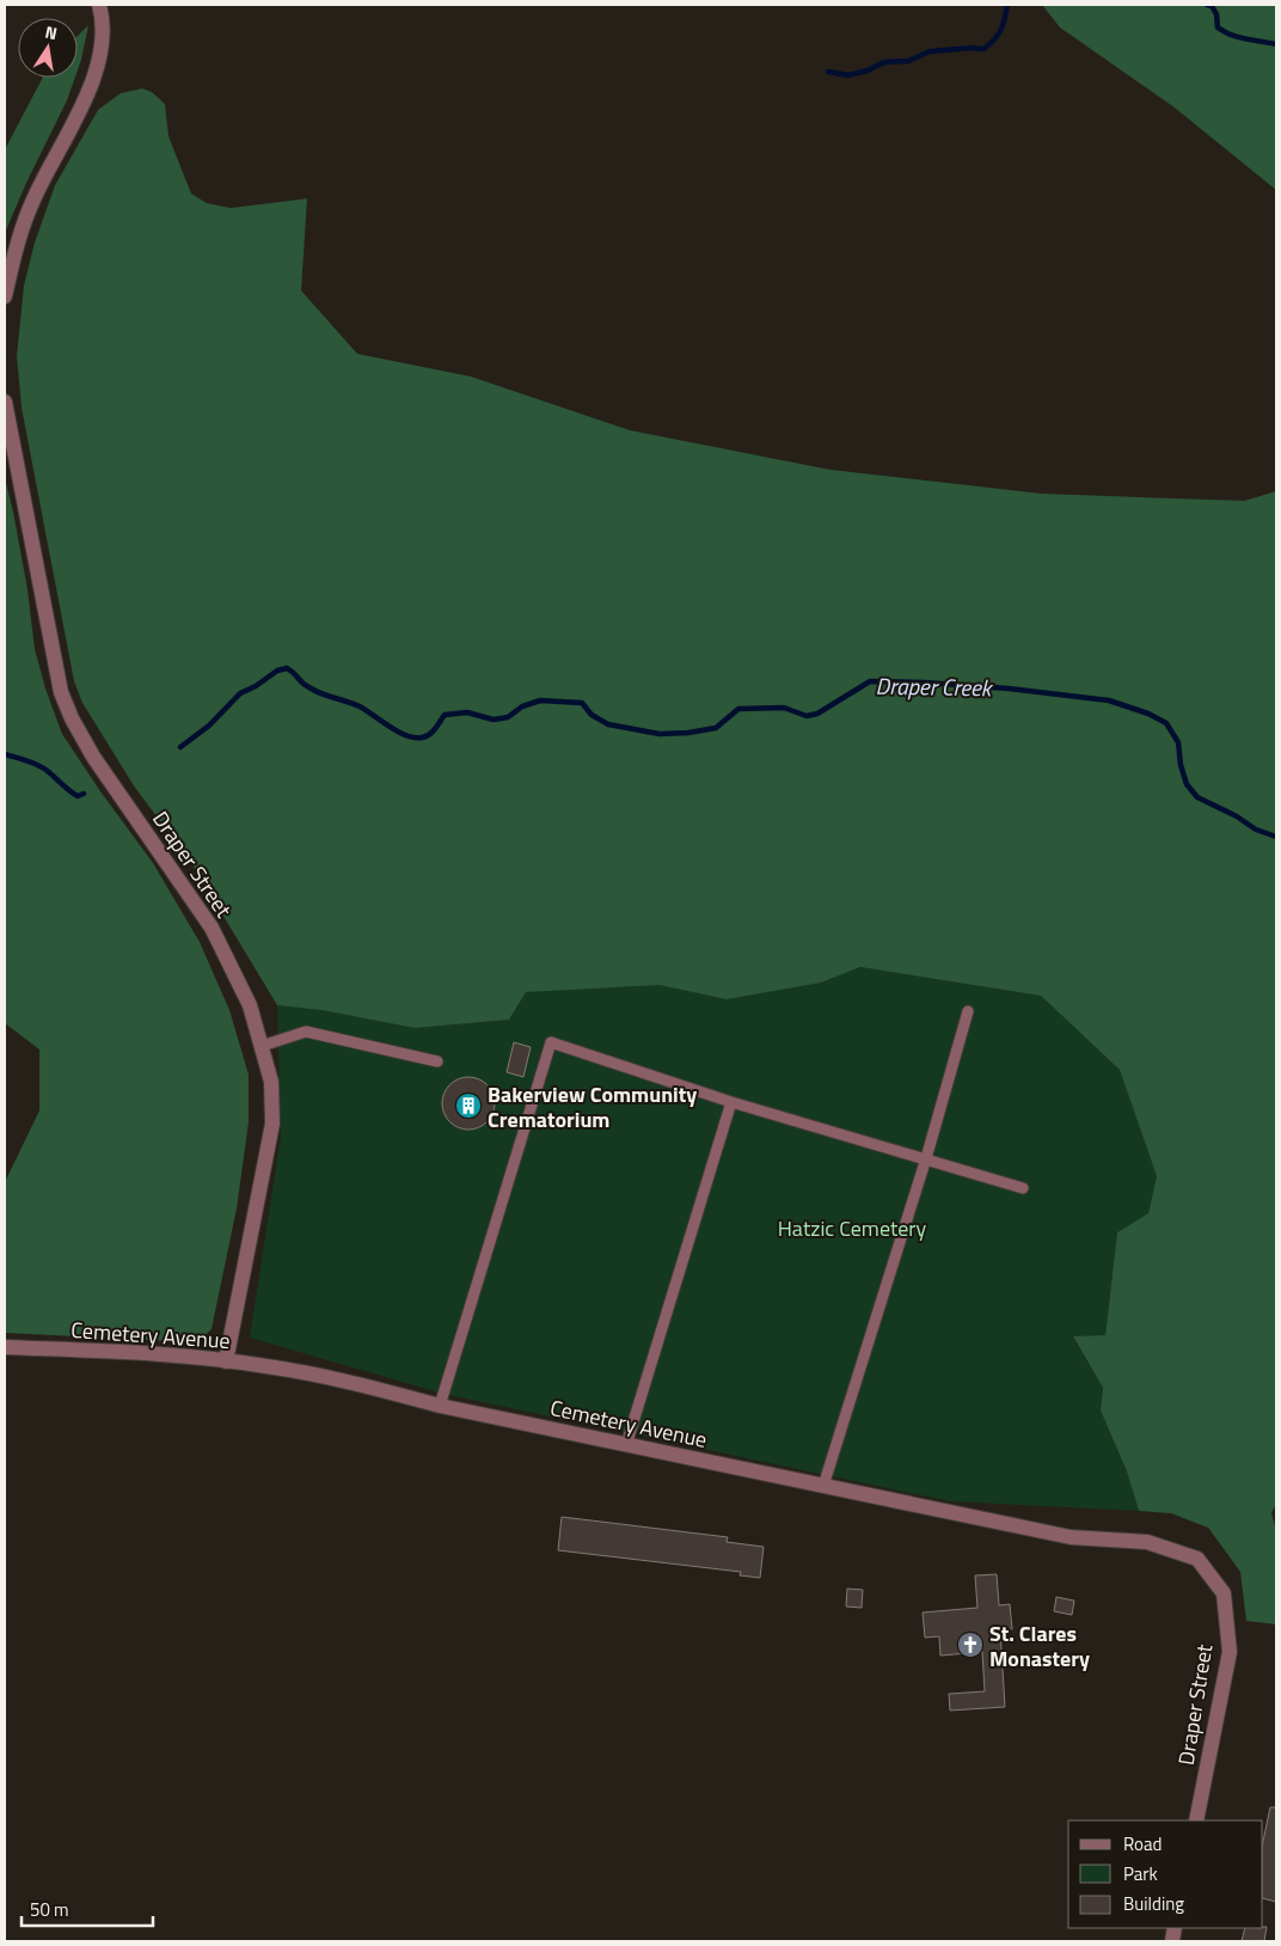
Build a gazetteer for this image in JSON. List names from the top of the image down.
{
  "streets": {
    "street": ["Draper Street", "Cemetery Avenue"]
  },
  "crossings": [
    ["Draper Street", "Cemetery Avenue"]
  ],
  "water": ["Draper Creek"],
  "parks": ["Hatzic Cemetery"],
  "places": {
    "building": ["Bakerview Community Crematorium"],
    "church": ["St. Clares Monastery"]
  },
  "legend": ["Road", "Park", "Building"],
  "scale_bar": "50 m",
  "north": "top"
}
